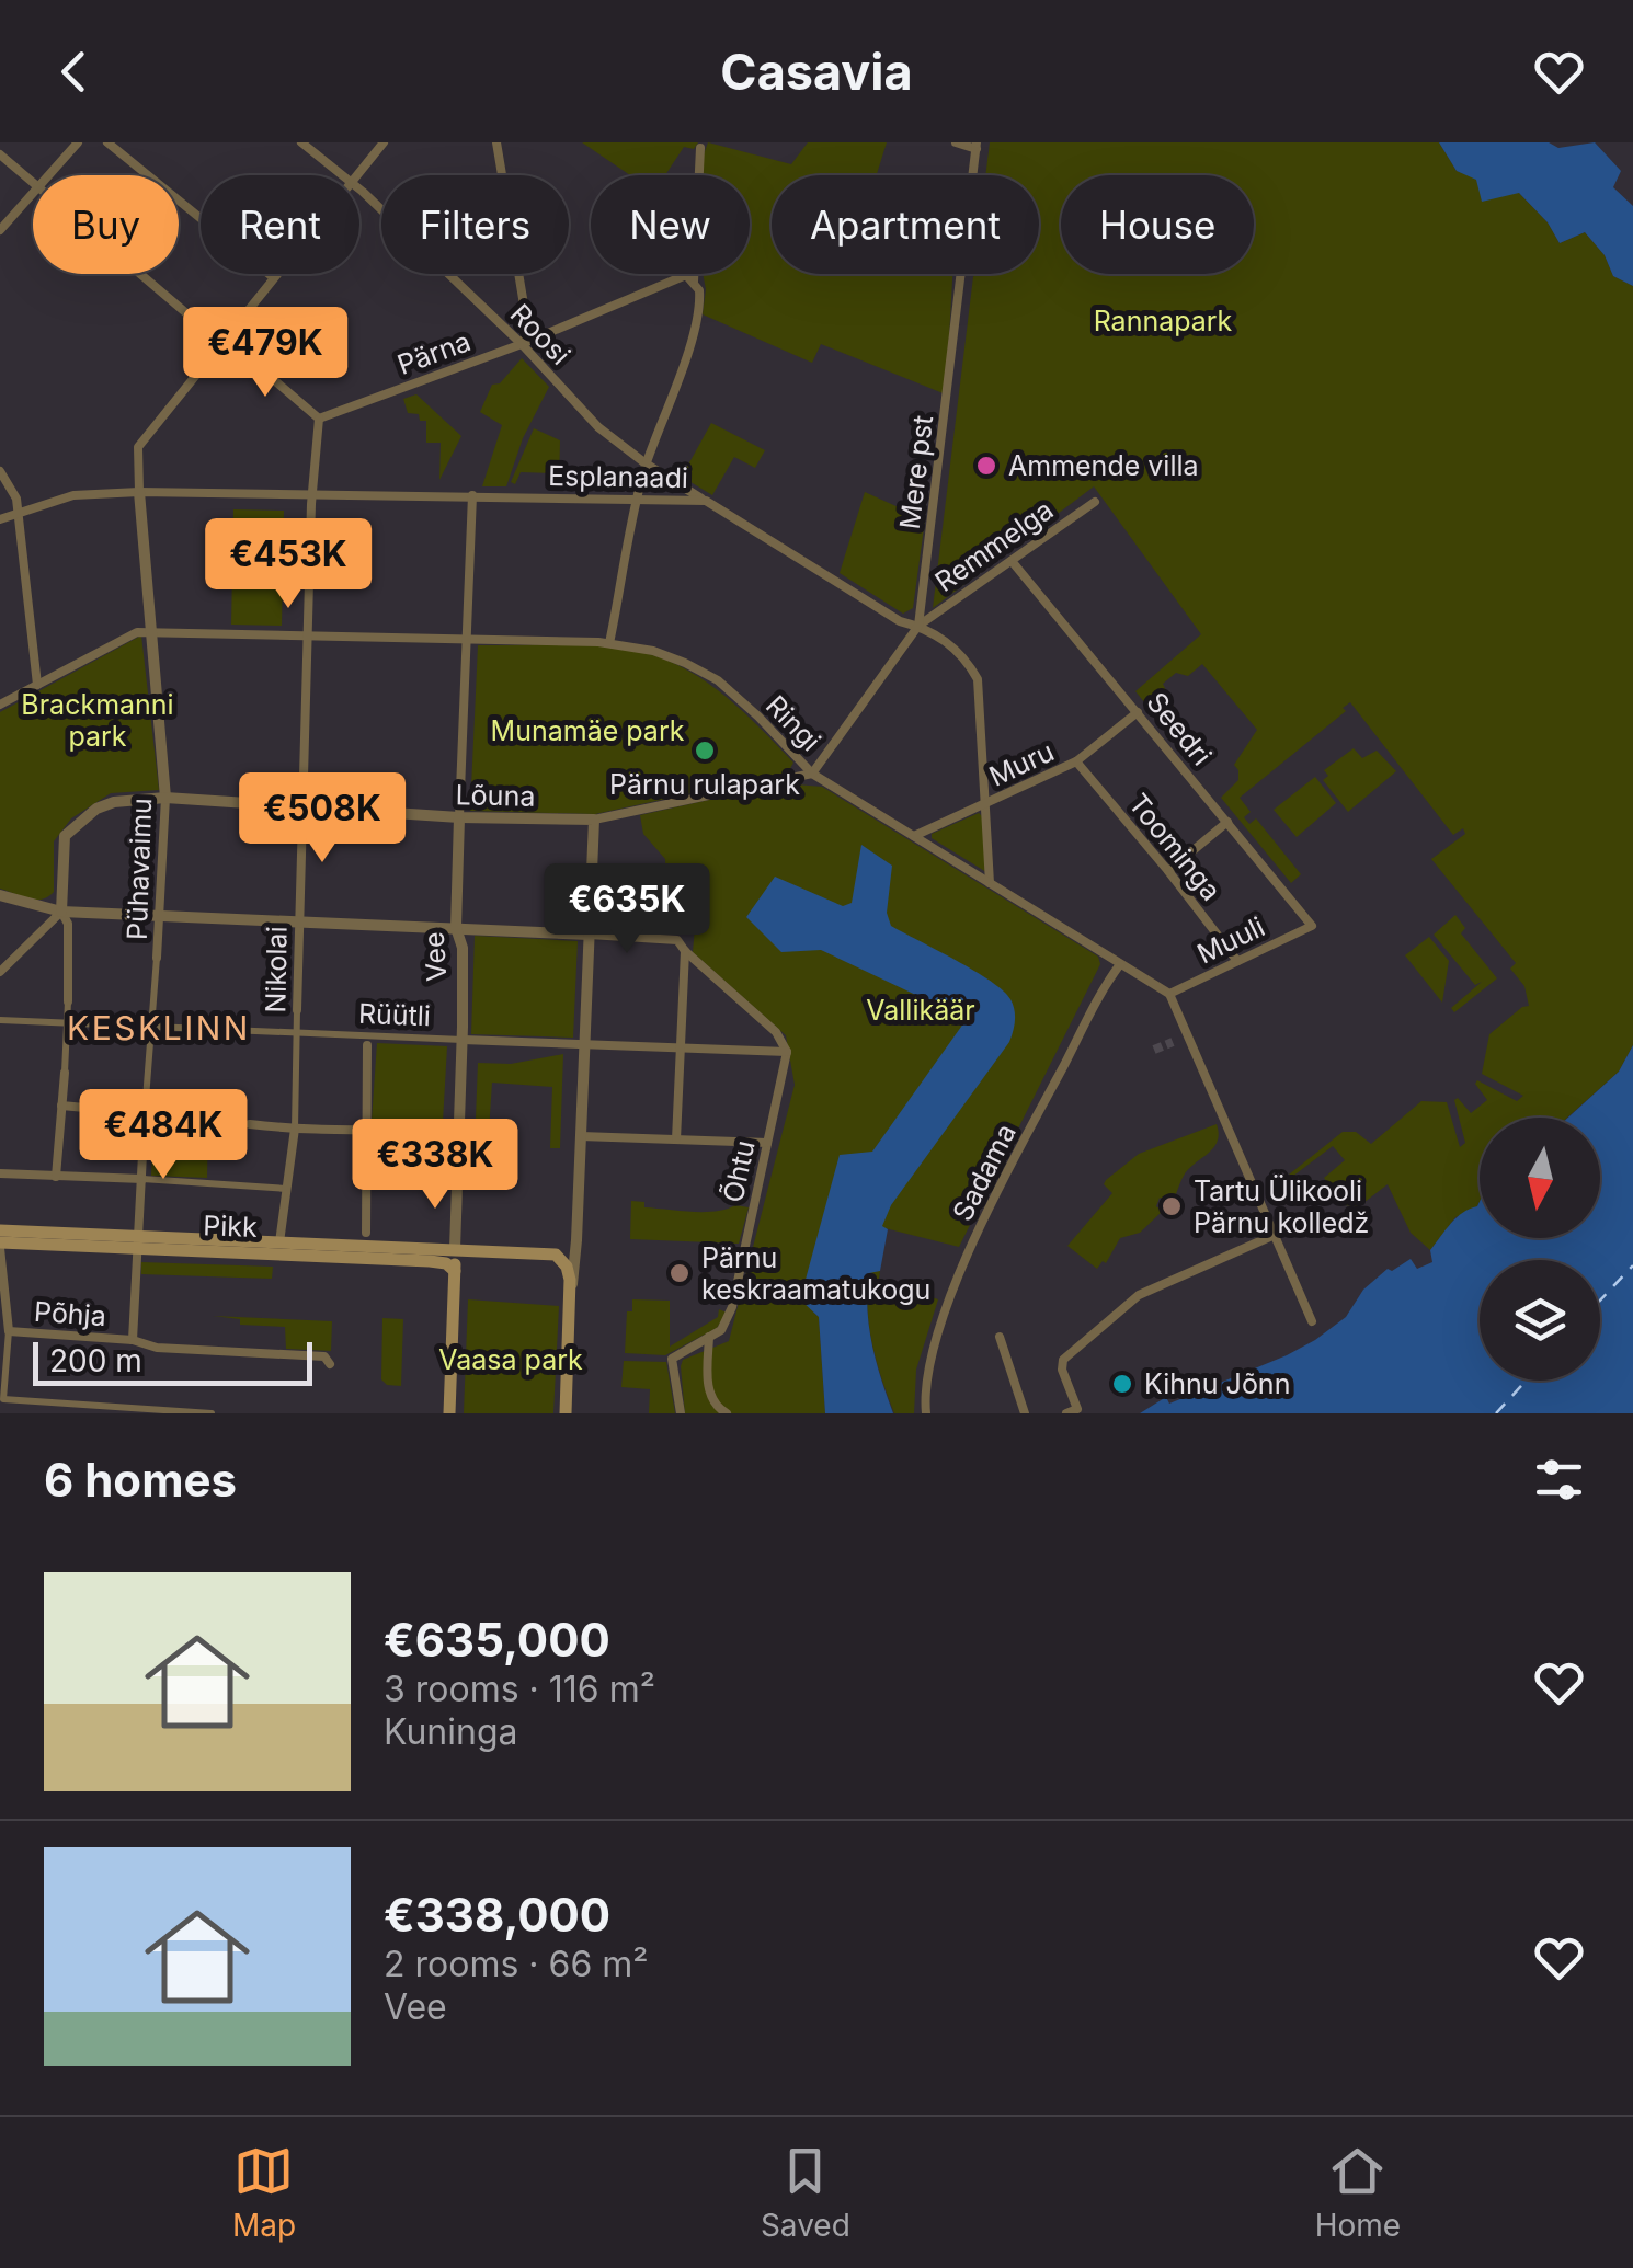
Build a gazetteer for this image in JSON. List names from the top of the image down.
{
  "streets": {
    "main road": ["Vee", "Pikk"],
    "street": [
      "Roosi",
      "Pärna",
      "Mere pst",
      "Esplanaadi",
      "Remmelga",
      "Ringi",
      "Seedri",
      "Muru",
      "Lõuna",
      "Toominga",
      "Pühavaimu",
      "Muuli",
      "Nikolai",
      "Rüütli",
      "Õhtu",
      "Sadama",
      "Põhja"
    ]
  },
  "crossings": [
    ["Roosi", "Pärna"],
    ["Roosi", "Esplanaadi"],
    ["Pärna", "Nikolai"],
    ["Mere pst", "Esplanaadi"],
    ["Mere pst", "Remmelga"],
    ["Mere pst", "Ringi"],
    ["Mere pst", "Lõuna"],
    ["Esplanaadi", "Remmelga"],
    ["Esplanaadi", "Ringi"],
    ["Esplanaadi", "Muru"],
    ["Esplanaadi", "Pühavaimu"],
    ["Esplanaadi", "Vee"],
    ["Esplanaadi", "Nikolai"],
    ["Remmelga", "Seedri"],
    ["Ringi", "Muru"],
    ["Ringi", "Lõuna"],
    ["Ringi", "Pühavaimu"],
    ["Ringi", "Muuli"],
    ["Ringi", "Vee"],
    ["Ringi", "Nikolai"],
    ["Ringi", "Sadama"],
    ["Seedri", "Muru"],
    ["Seedri", "Muuli"],
    ["Muru", "Toominga"],
    ["Lõuna", "Pühavaimu"],
    ["Lõuna", "Vee"],
    ["Lõuna", "Nikolai"],
    ["Toominga", "Muuli"],
    ["Pühavaimu", "Rüütli"],
    ["Pühavaimu", "Pikk"],
    ["Pühavaimu", "Põhja"],
    ["Vee", "Rüütli"],
    ["Vee", "Pikk"],
    ["Nikolai", "Rüütli"],
    ["Nikolai", "Pikk"],
    ["Rüütli", "Õhtu"]
  ],
  "districts": ["KESKLINN"],
  "parks": [
    "Rannapark",
    "Brackmanni park",
    "Munamäe park",
    "Vallikäär",
    "Vaasa park"
  ],
  "places": [
    "Ammende villa",
    "Pärnu rulapark",
    "Tartu Ülikooli Pärnu kolledž",
    "Pärnu keskraamatukogu",
    "Kihnu Jõnn"
  ],
  "scale_bar": "200 m",
  "north": "bottom",
  "page": {
    "header": "Casavia",
    "chip": [
      "Buy",
      "Rent",
      "Filters",
      "New",
      "Apartment",
      "House"
    ],
    "price": [
      "€479K",
      "€453K",
      "€508K",
      "€635K",
      "€484K",
      "€338K"
    ],
    "scale": "200 m",
    "heading": "6 homes",
    "list": [
      {
        "name": "€635,000",
        "note": "3 rooms · 116 m² · Kuninga"
      },
      {
        "name": "€338,000",
        "note": "2 rooms · 66 m² · Vee"
      }
    ],
    "tabs": ["Map", "Saved", "Home"]
  }
}
